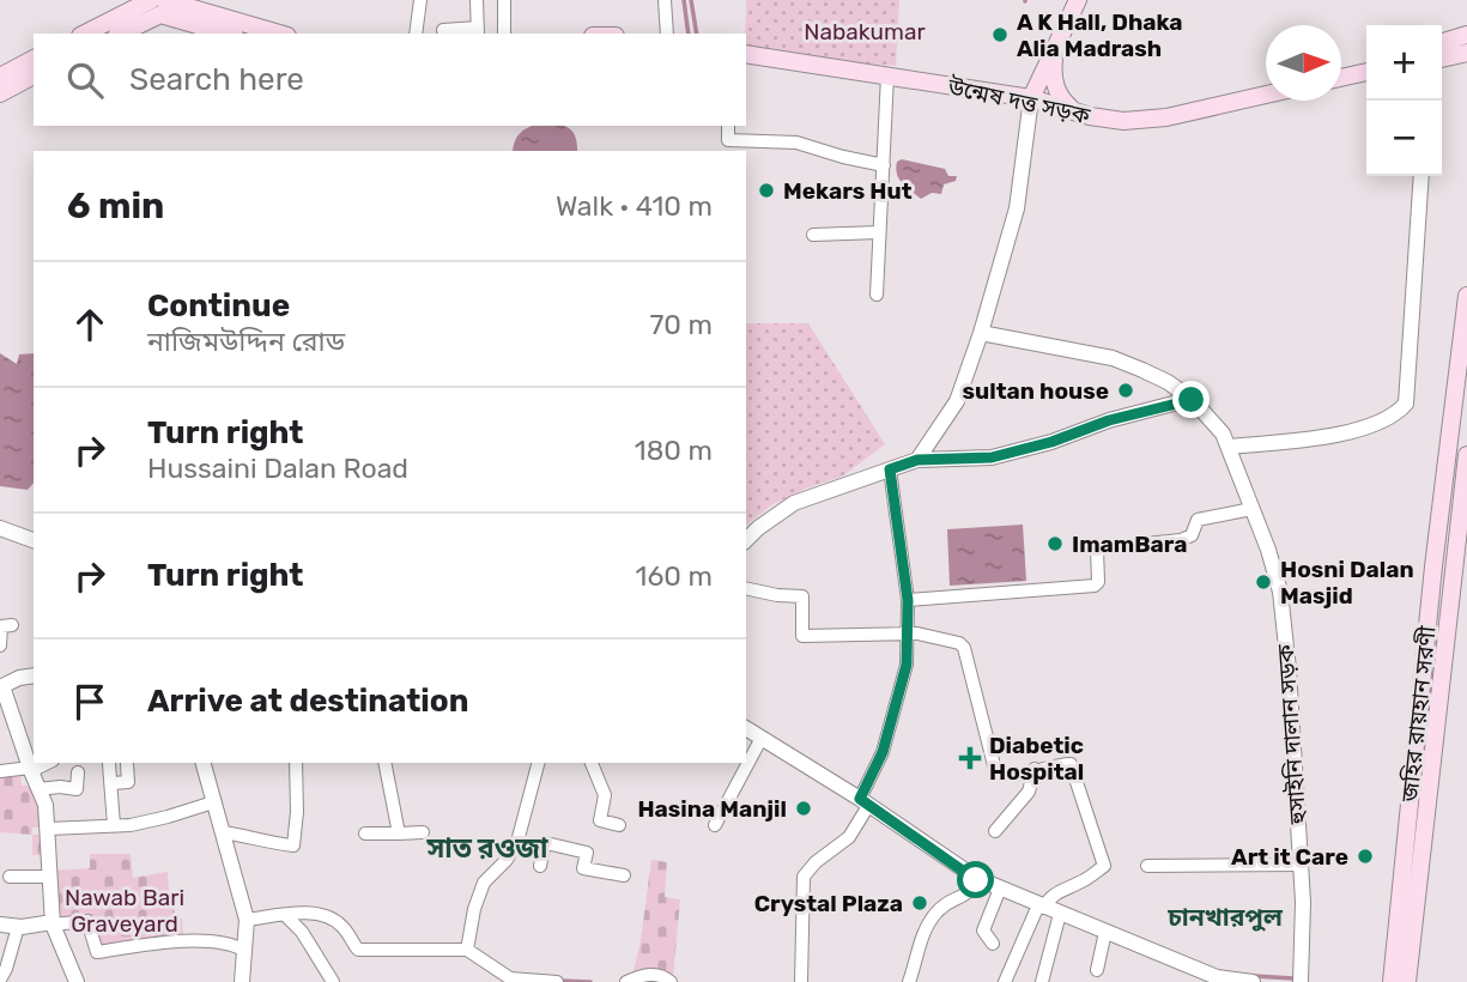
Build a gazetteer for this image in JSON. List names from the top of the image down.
{
  "streets": {
    "main road": ["উন্মেষ দত্ত সড়ক", "জহির রায়হান সরণী"],
    "street": ["হুসাইনি দালান সড়ক"]
  },
  "districts": ["সাত রওজা", "চানখারপুল"],
  "parks": ["Nabakumar", "Nawab Bari Graveyard"],
  "places": {
    "other": [
      "A K Hall, Dhaka Alia Madrash",
      "Mekars Hut",
      "sultan house",
      "ImamBara",
      "Hosni Dalan Masjid",
      "Hasina Manjil",
      "Art it Care",
      "Crystal Plaza"
    ],
    "health": ["Diabetic Hospital"]
  },
  "north": "right",
  "page": {
    "map_buttons": ["+", "−"],
    "search": "Search here",
    "heading": ["6 min", "Walk · 410 m"],
    "list": [
      ["Continue", "নাজিমউদ্দিন রোড", "70 m"],
      ["Turn right", "Hussaini Dalan Road", "180 m"],
      ["Turn right", "160 m"],
      "Arrive at destination"
    ]
  }
}
